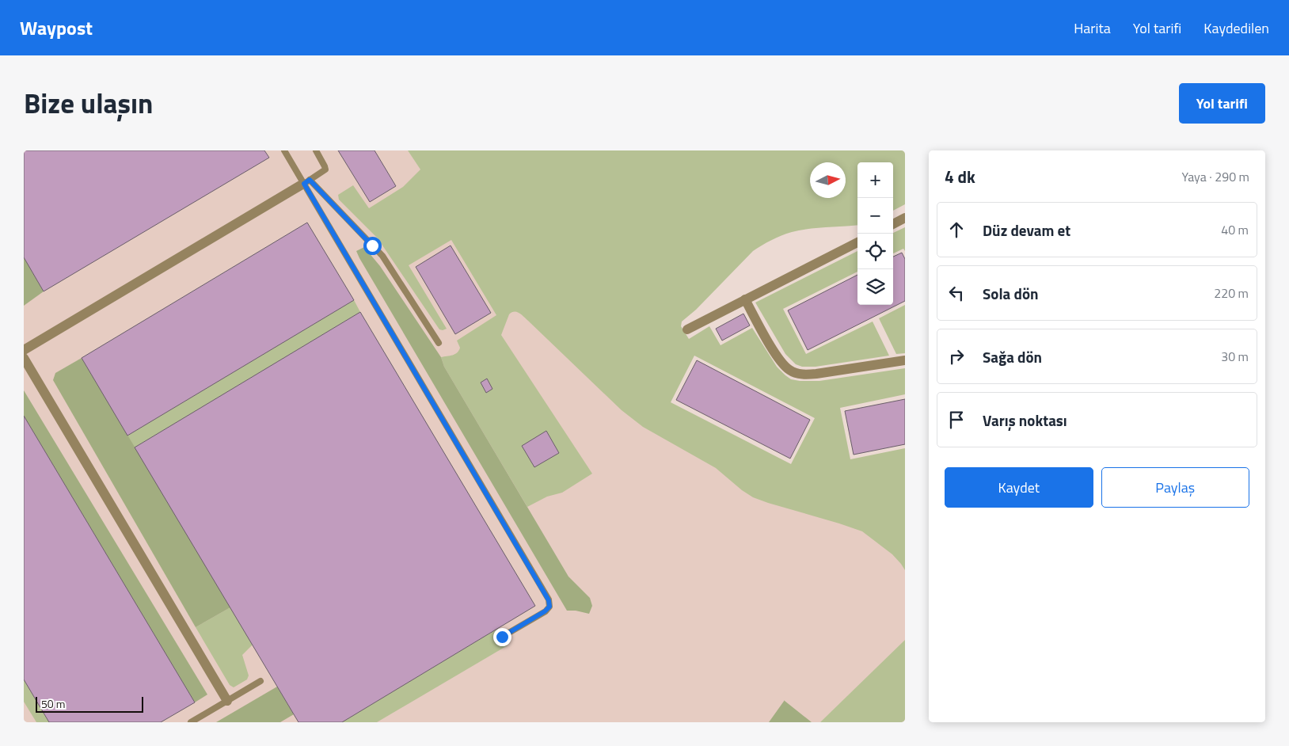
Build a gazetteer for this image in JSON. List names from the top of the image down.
{
  "scale_bar": "50 m",
  "north": "right",
  "page": {
    "header": "Waypost",
    "nav": ["Harita", "Yol tarifi", "Kaydedilen"],
    "title": "Bize ulaşın",
    "buttons": [
      "Yol tarifi",
      ["Kaydet", "Paylaş"]
    ],
    "heading": ["4 dk", "Yaya · 290 m"],
    "map_buttons": ["+", "−"],
    "list": [
      ["Düz devam et", "40 m"],
      ["Sola dön", "220 m"],
      ["Sağa dön", "30 m"],
      "Varış noktası"
    ],
    "scale": "50 m"
  }
}
